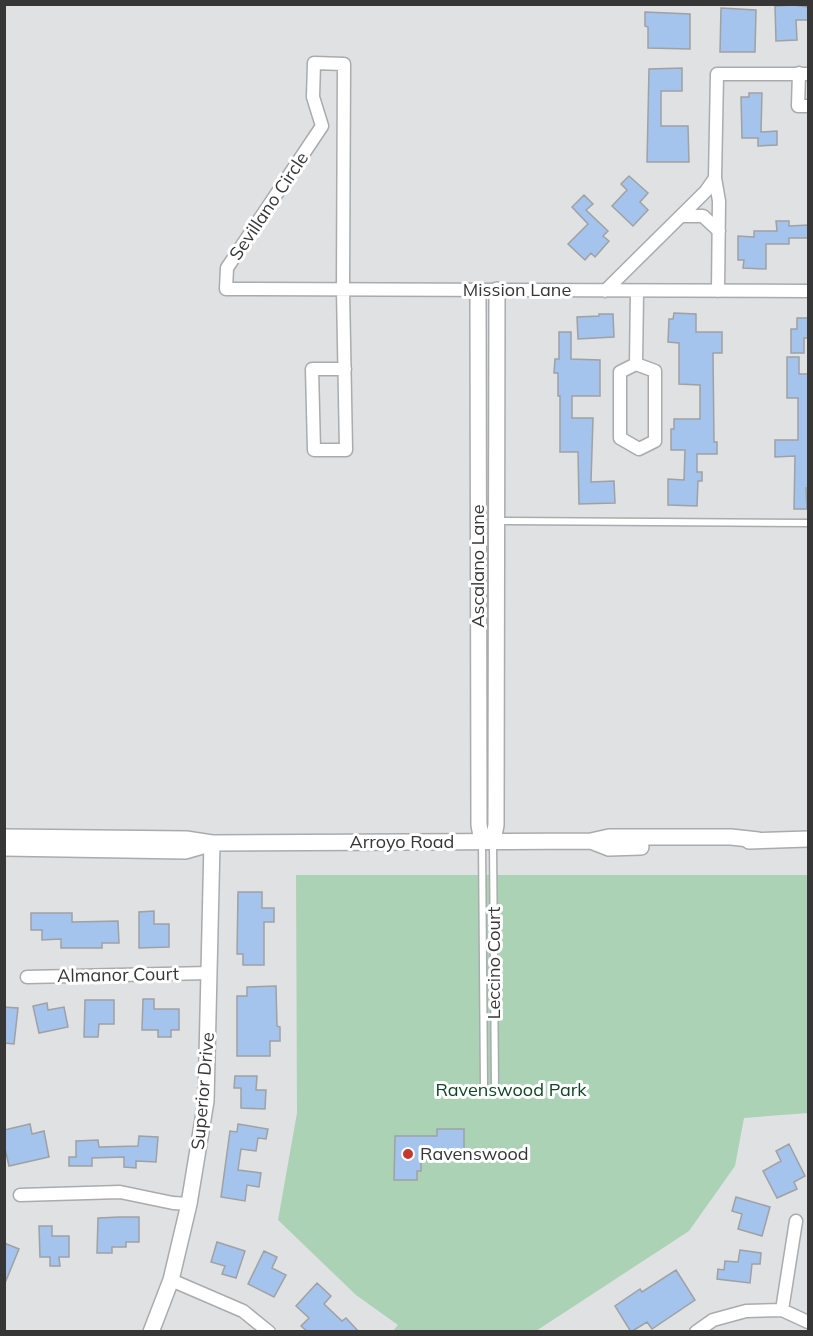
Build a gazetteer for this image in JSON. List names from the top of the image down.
{
  "streets": {
    "street": [
      "Sevillano Circle",
      "Mission Lane",
      "Ascalano Lane",
      "Arroyo Road",
      "Almanor Court",
      "Superior Drive"
    ],
    "lane": ["Leccino Court"]
  },
  "crossings": [
    ["Sevillano Circle", "Mission Lane"],
    ["Mission Lane", "Ascalano Lane"],
    ["Ascalano Lane", "Arroyo Road"],
    ["Ascalano Lane", "Leccino Court"],
    ["Arroyo Road", "Leccino Court"],
    ["Arroyo Road", "Superior Drive"],
    ["Almanor Court", "Superior Drive"]
  ],
  "parks": ["Ravenswood Park"],
  "places": ["Ravenswood"]
}
